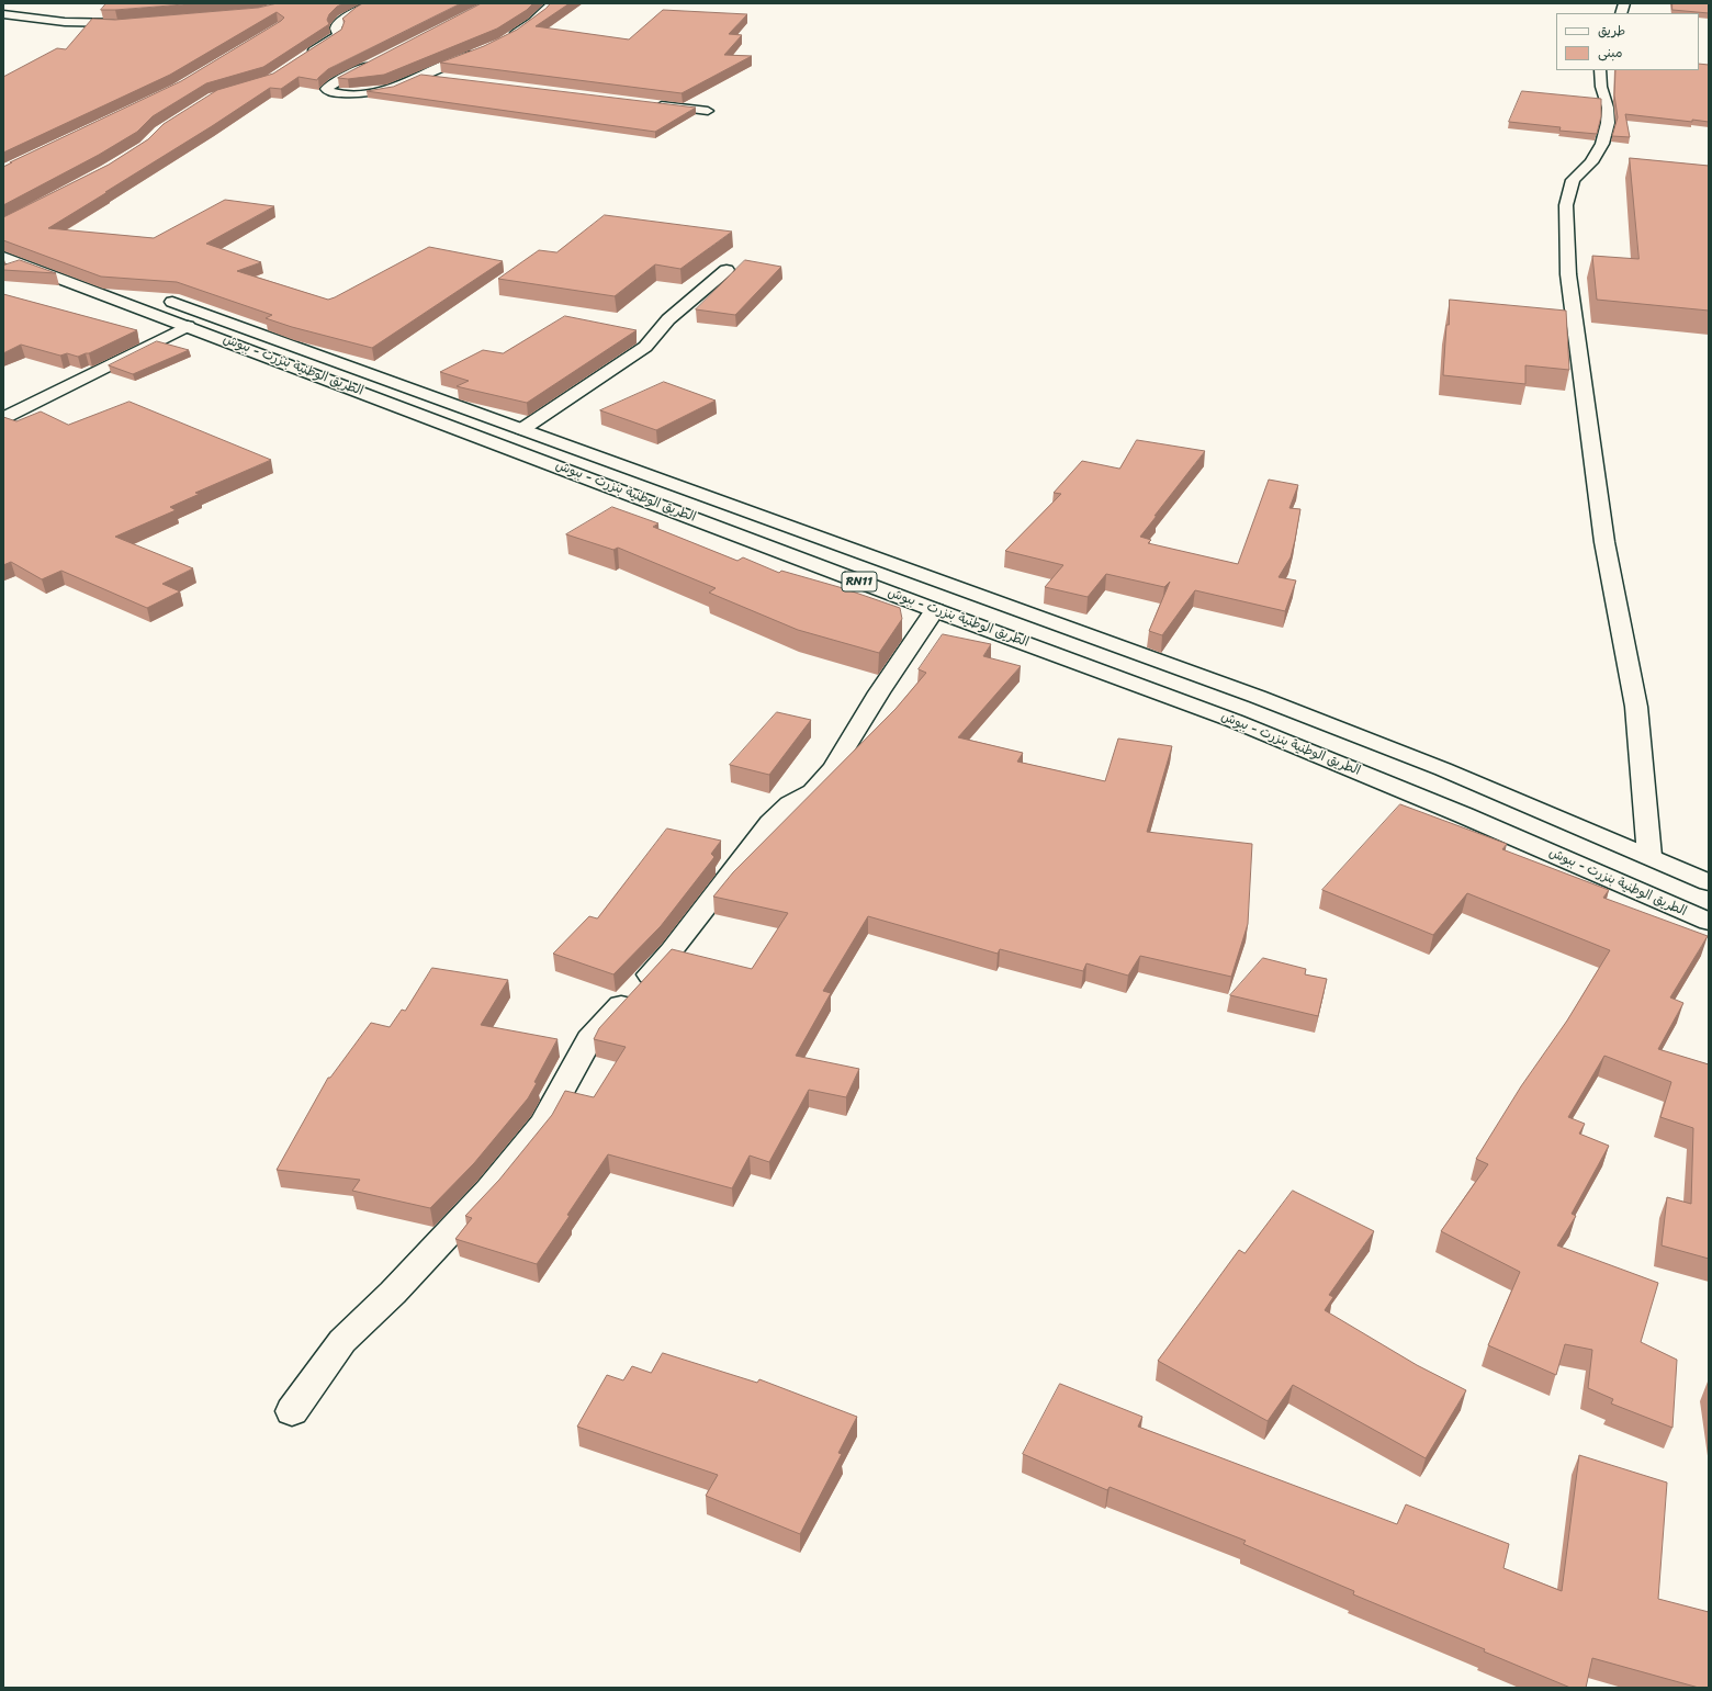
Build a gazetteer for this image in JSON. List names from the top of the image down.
{
  "streets": {
    "street": ["الطريق الوطنية بنزرت - ببوش", "RN11"]
  },
  "legend": ["طريق", "مبنى"]
}
